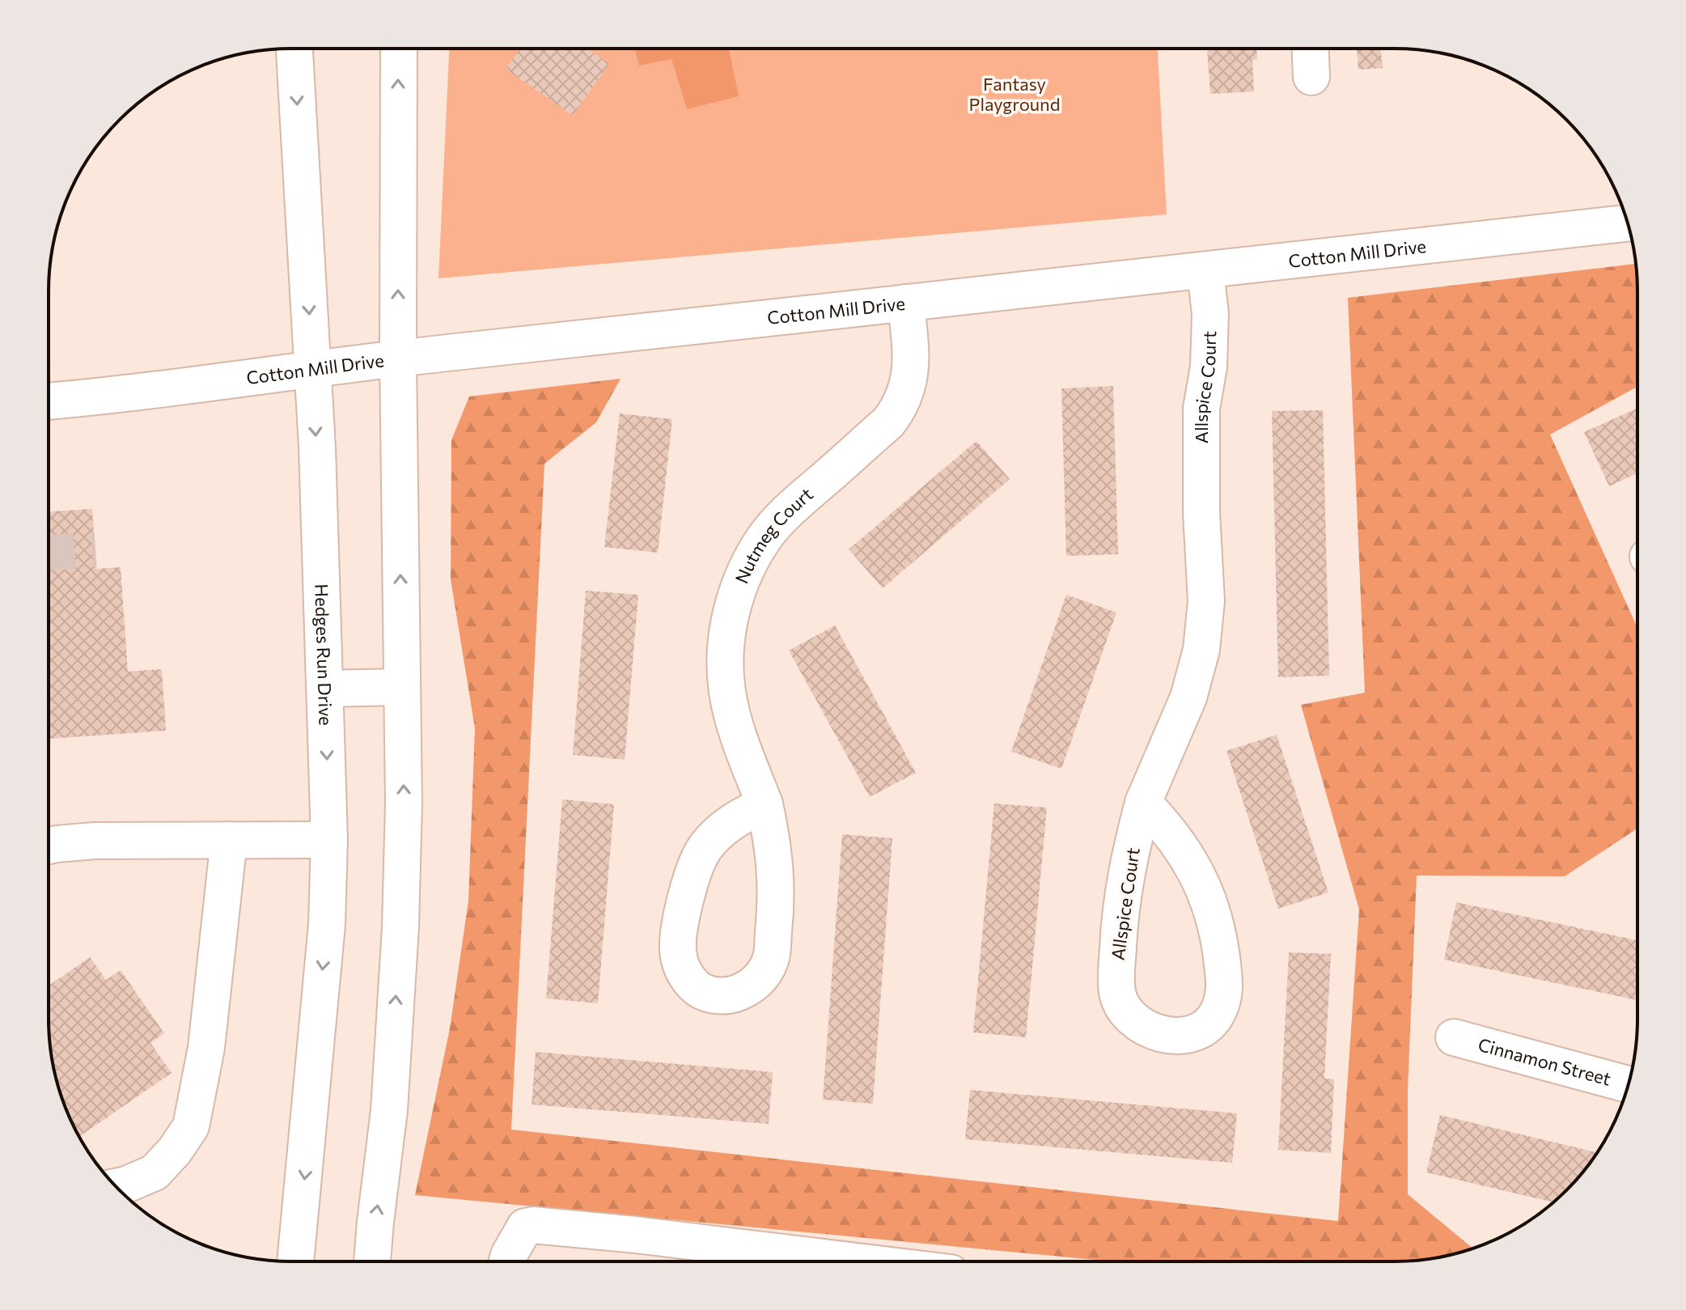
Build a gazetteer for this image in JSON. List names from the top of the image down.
{
  "streets": {
    "street": [
      "Cotton Mill Drive",
      "Allspice Court",
      "Nutmeg Court",
      "Hedges Run Drive",
      "Cinnamon Street"
    ]
  },
  "crossings": [
    ["Cotton Mill Drive", "Allspice Court"],
    ["Cotton Mill Drive", "Nutmeg Court"],
    ["Cotton Mill Drive", "Hedges Run Drive"]
  ],
  "parks": ["Fantasy Playground"]
}
